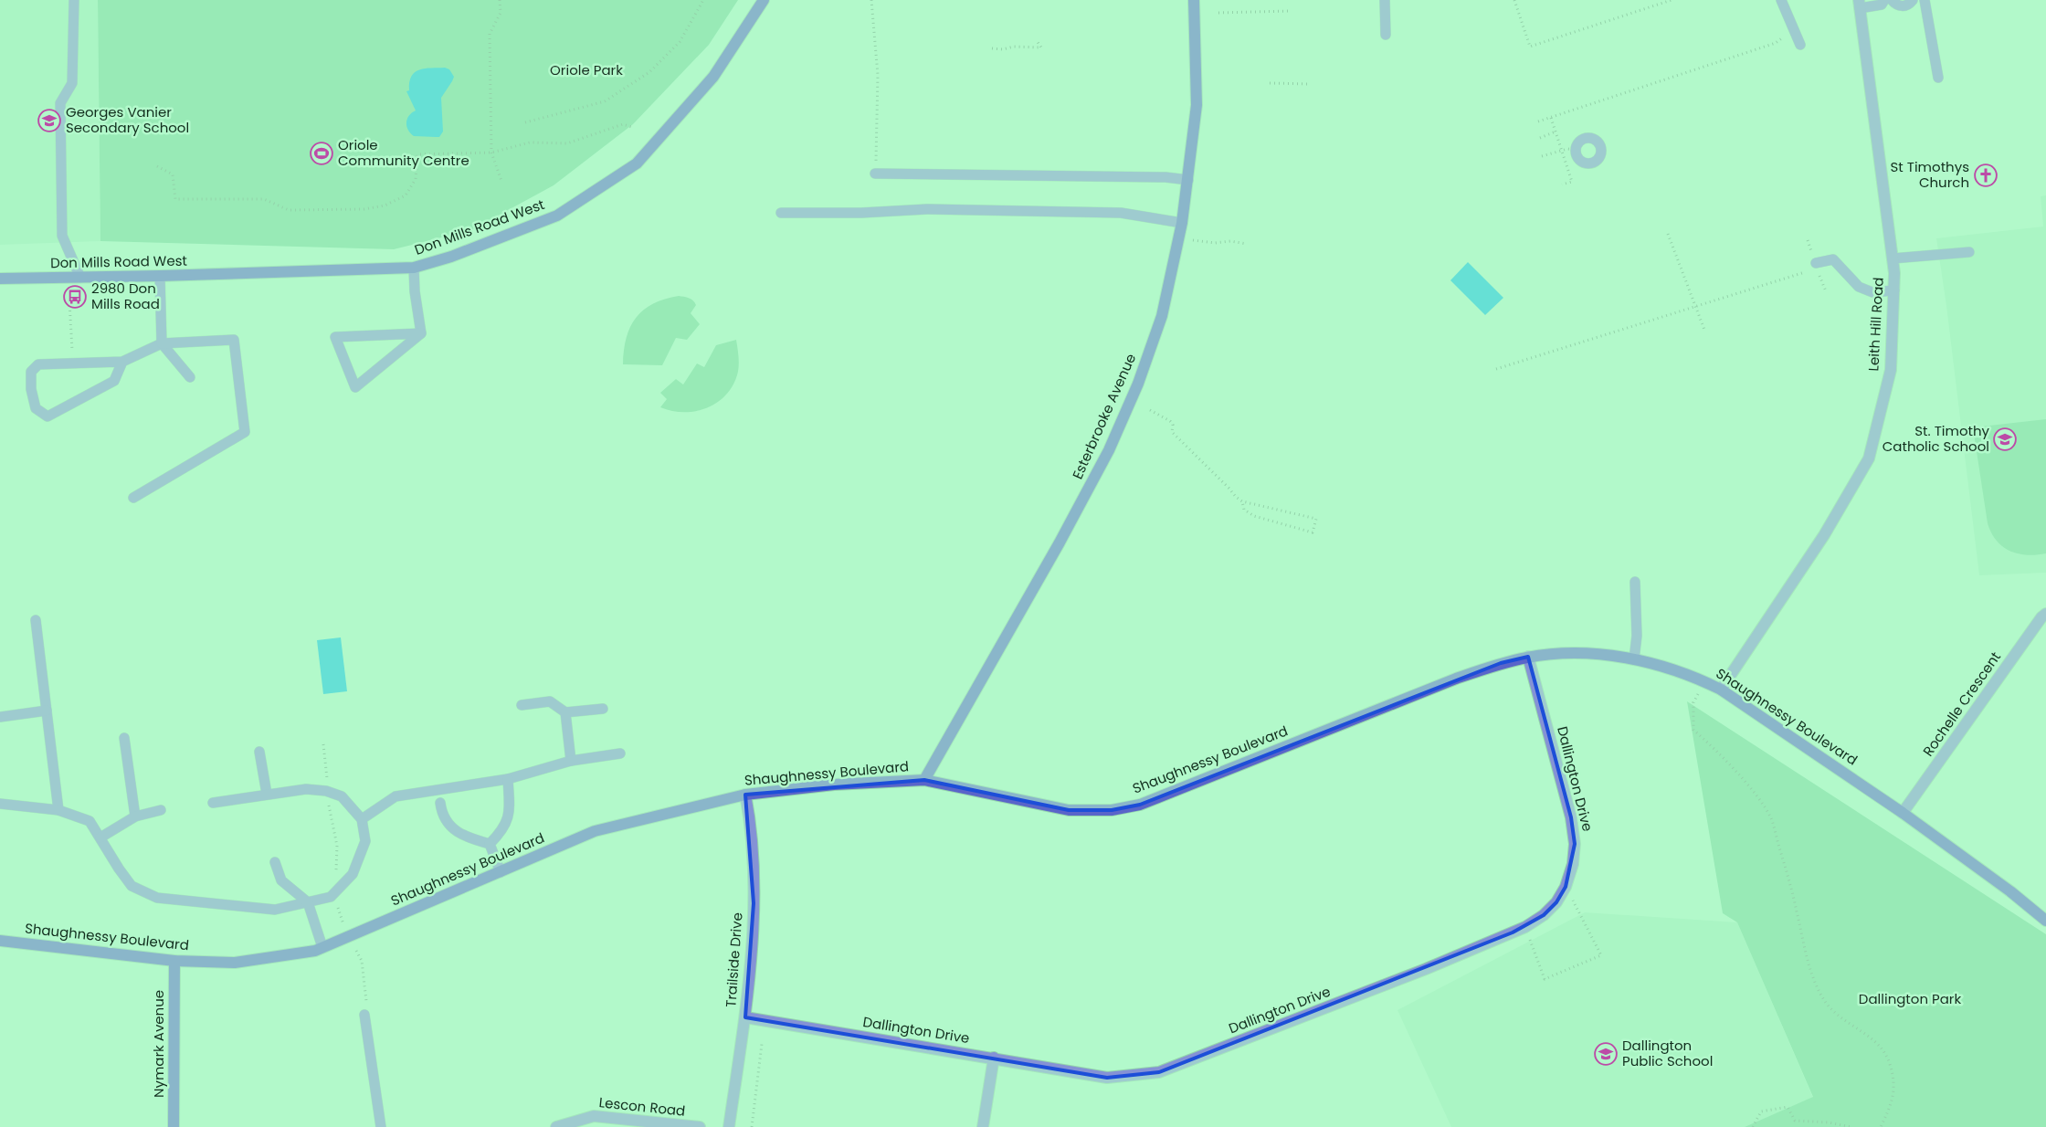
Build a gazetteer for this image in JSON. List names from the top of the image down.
{
  "streets": {
    "street": [
      "Don Mills Road West",
      "Leith Hill Road",
      "Esterbrooke Avenue",
      "Rochelle Crescent",
      "Shaughnessy Boulevard",
      "Dallington Drive",
      "Trailside Drive",
      "Nymark Avenue",
      "Lescon Road"
    ]
  },
  "crossings": [
    ["Leith Hill Road", "Shaughnessy Boulevard"],
    ["Esterbrooke Avenue", "Shaughnessy Boulevard"],
    ["Rochelle Crescent", "Shaughnessy Boulevard"],
    ["Shaughnessy Boulevard", "Dallington Drive"],
    ["Shaughnessy Boulevard", "Trailside Drive"],
    ["Shaughnessy Boulevard", "Nymark Avenue"],
    ["Dallington Drive", "Trailside Drive"]
  ],
  "parks": ["Oriole Park", "Dallington Park"],
  "places": {
    "school or university": ["Georges Vanier Secondary School", "St. Timothy Catholic School", "Dallington Public School"],
    "sports": ["Oriole Community Centre"],
    "church": ["St Timothys Church"],
    "bus stop": ["2980 Don Mills Road"]
  }
}
